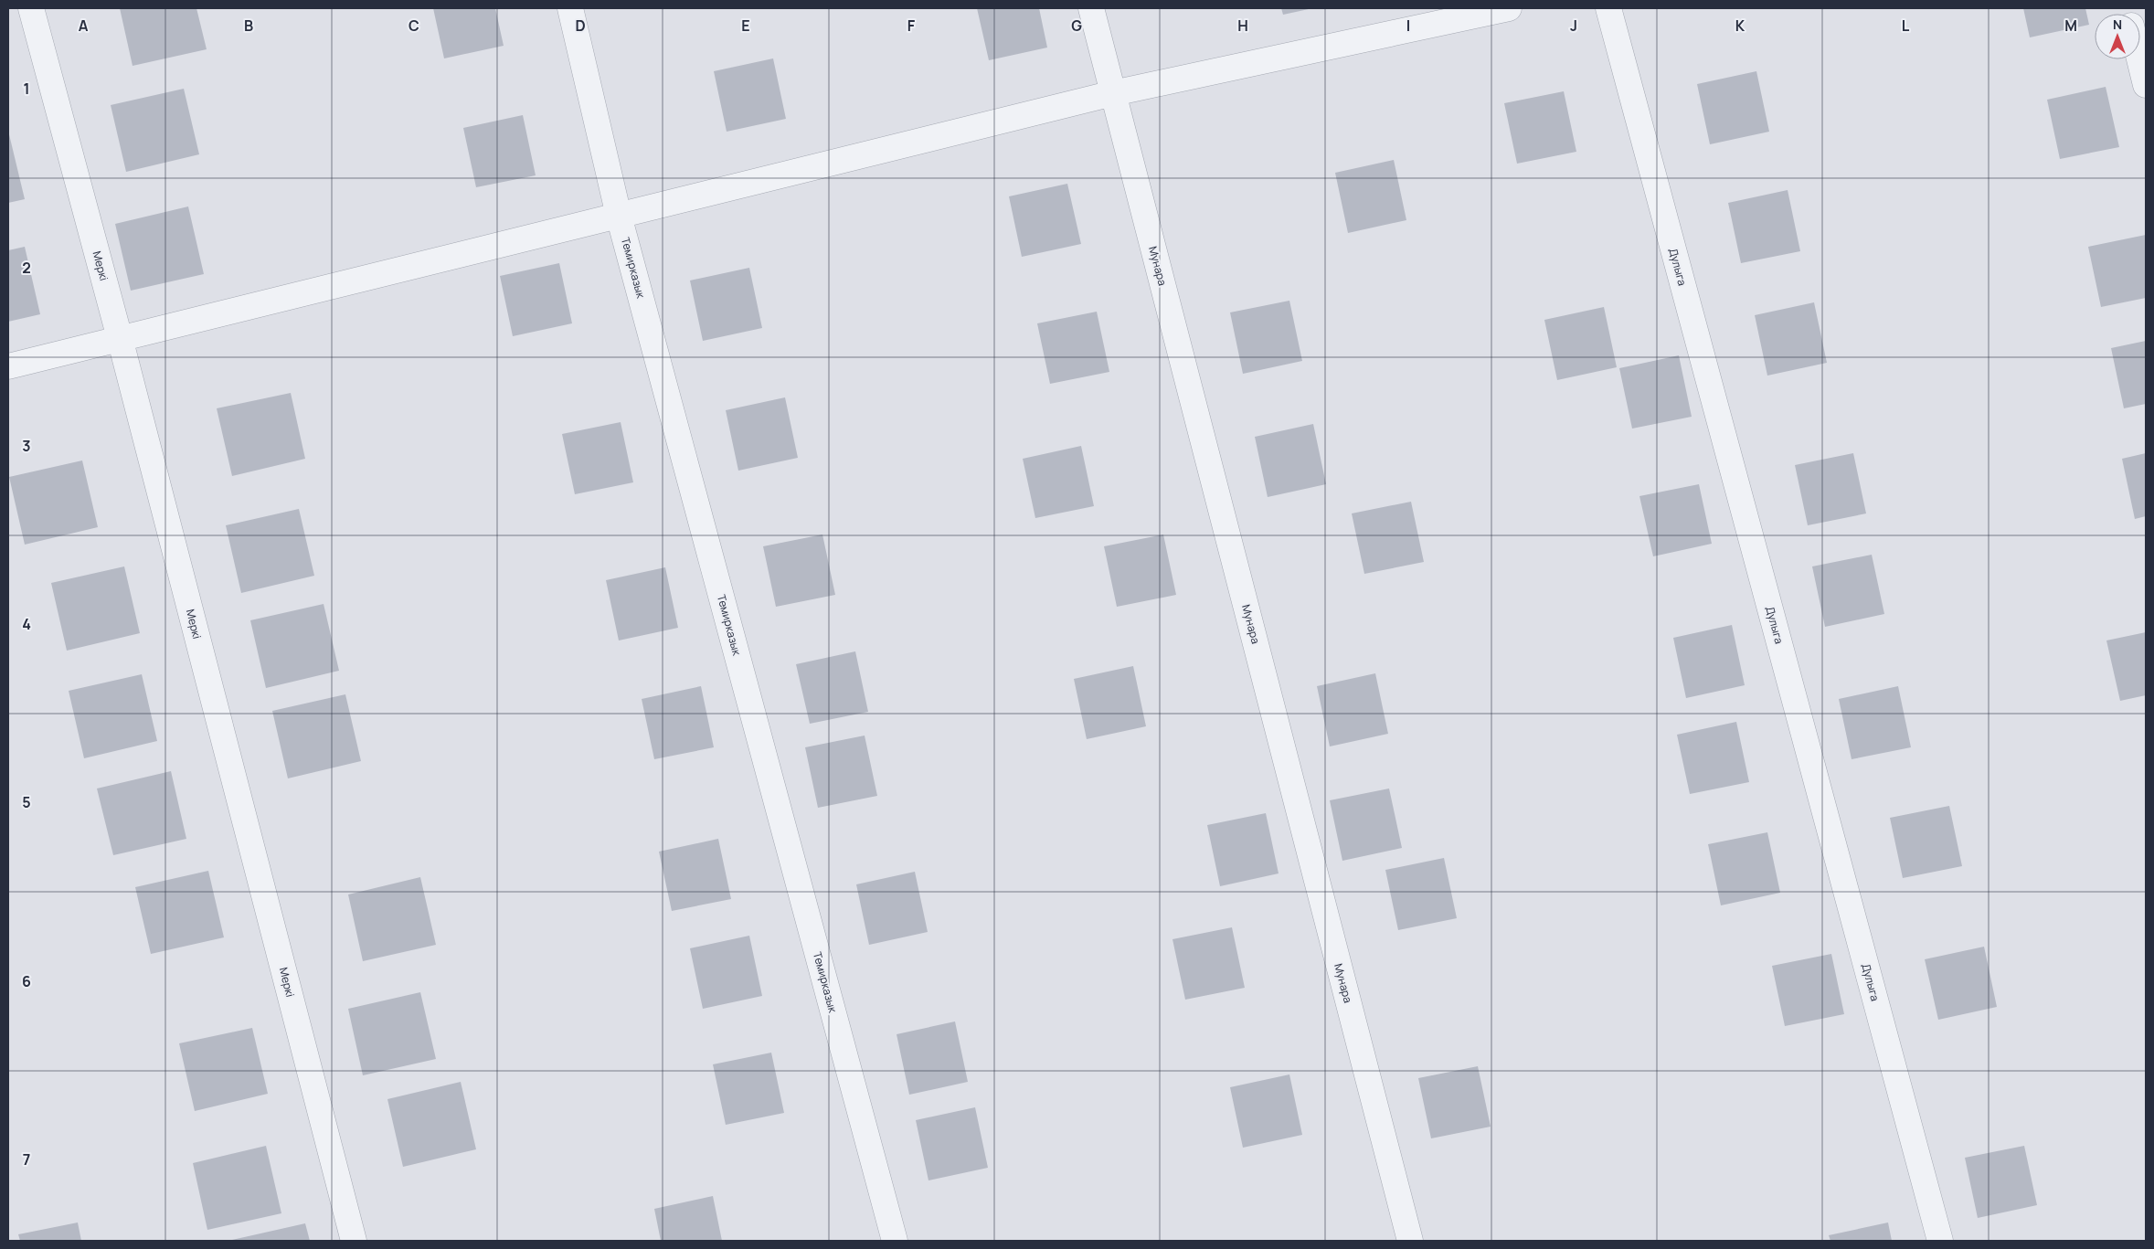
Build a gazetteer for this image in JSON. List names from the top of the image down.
{
  "streets": {
    "street": [
      "Меркі",
      "Мунара",
      "Дулыга",
      "Темирказык"
    ]
  },
  "north": "top",
  "grid": {
    "columns": [
      "A",
      "B",
      "C",
      "D",
      "E",
      "F",
      "G",
      "H",
      "I",
      "J",
      "K",
      "L",
      "M"
    ],
    "rows": [
      "1",
      "2",
      "3",
      "4",
      "5",
      "6",
      "7"
    ]
  }
}
